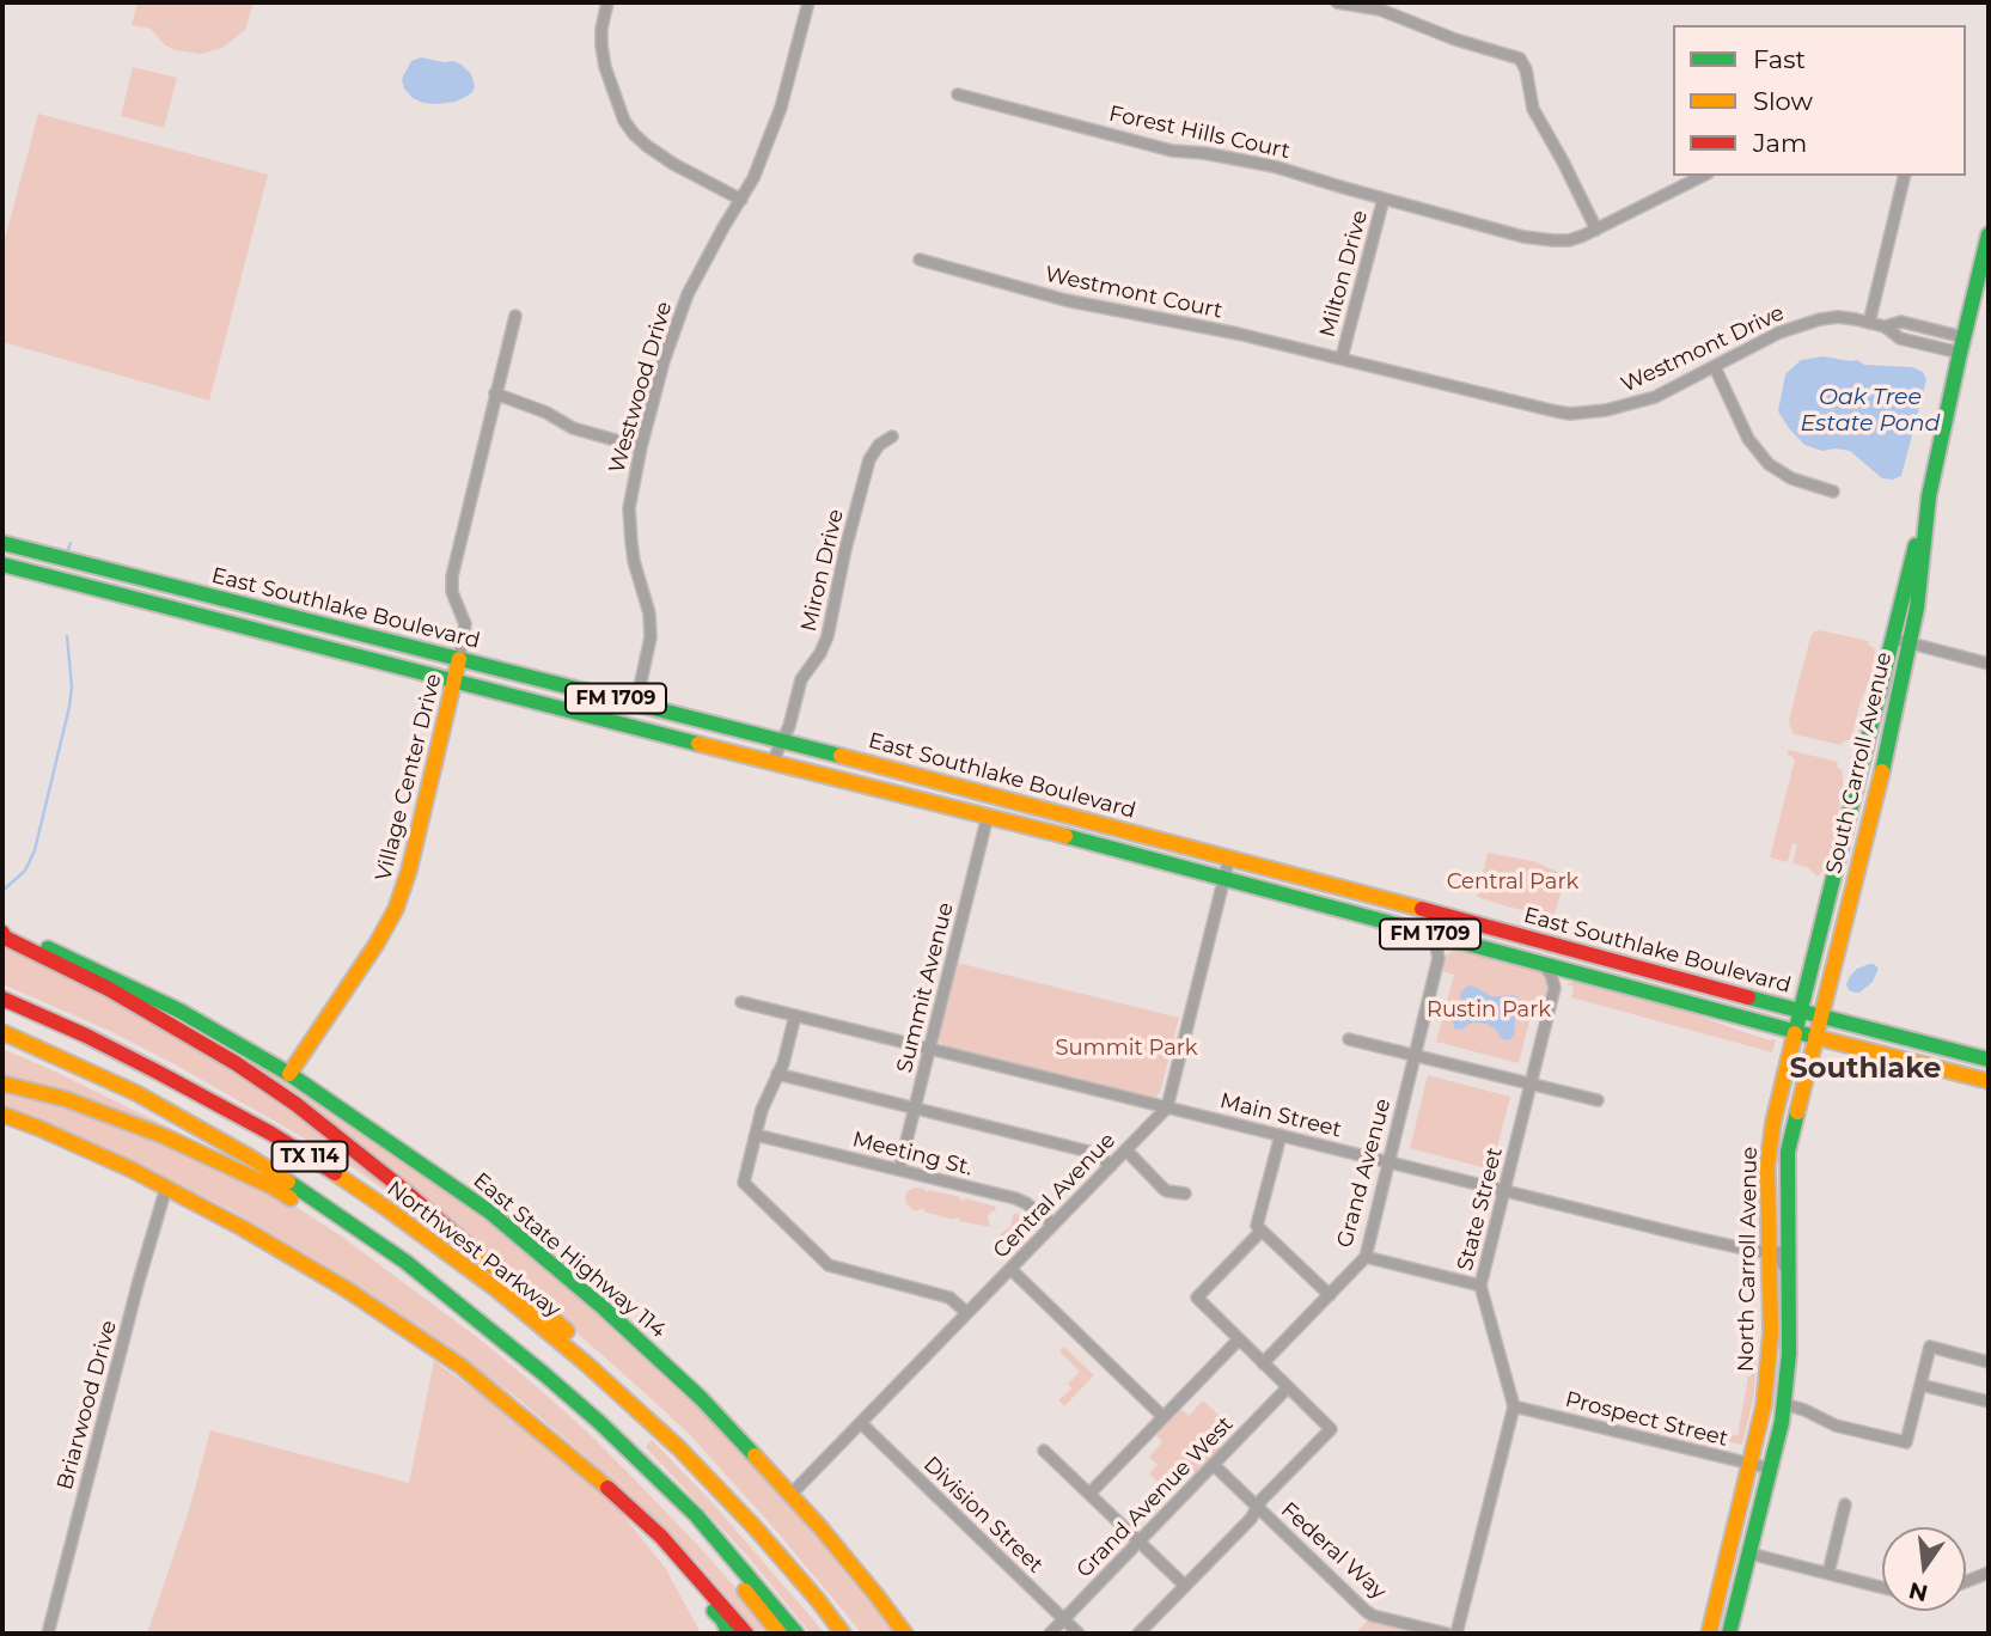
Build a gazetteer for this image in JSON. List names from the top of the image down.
{
  "streets": {
    "main road": [
      "East Southlake Boulevard",
      "FM 1709",
      "South Carroll Avenue",
      "Village Center Drive",
      "TX 114",
      "Northwest Parkway",
      "East State Highway 114",
      "North Carroll Avenue"
    ],
    "street": [
      "Forest Hills Court",
      "Milton Drive",
      "Westmont Court",
      "Westmont Drive",
      "Westwood Drive",
      "Miron Drive",
      "Summit Avenue",
      "Main Street",
      "Meeting St.",
      "Grand Avenue",
      "Central Avenue",
      "State Street",
      "Briarwood Drive",
      "Prospect Street",
      "Grand Avenue West",
      "Division Street",
      "Federal Way"
    ]
  },
  "crossings": [
    ["Forest Hills Court", "Milton Drive"],
    ["Milton Drive", "Westmont Court"],
    ["Milton Drive", "Westmont Drive"],
    ["Westmont Court", "Westmont Drive"],
    ["Westmont Drive", "South Carroll Avenue"],
    ["Westwood Drive", "East Southlake Boulevard"],
    ["Miron Drive", "East Southlake Boulevard"],
    ["East Southlake Boulevard", "South Carroll Avenue"],
    ["East Southlake Boulevard", "Village Center Drive"],
    ["East Southlake Boulevard", "Summit Avenue"],
    ["East Southlake Boulevard", "Central Avenue"],
    ["East Southlake Boulevard", "North Carroll Avenue"],
    ["South Carroll Avenue", "North Carroll Avenue"],
    ["Village Center Drive", "East State Highway 114"],
    ["Summit Avenue", "Main Street"],
    ["Summit Avenue", "Meeting St."],
    ["Main Street", "Grand Avenue"],
    ["Main Street", "Central Avenue"],
    ["Main Street", "State Street"],
    ["Main Street", "North Carroll Avenue"],
    ["Meeting St.", "Central Avenue"],
    ["Central Avenue", "East State Highway 114"],
    ["Central Avenue", "Division Street"],
    ["State Street", "Prospect Street"],
    ["North Carroll Avenue", "Prospect Street"],
    ["Grand Avenue West", "Division Street"],
    ["Grand Avenue West", "Federal Way"]
  ],
  "districts": ["Southlake"],
  "water": ["Oak Tree Estate Pond"],
  "parks": ["Central Park", "Rustin Park", "Summit Park"],
  "legend": ["Fast", "Slow", "Jam"],
  "north": "bottom"
}
